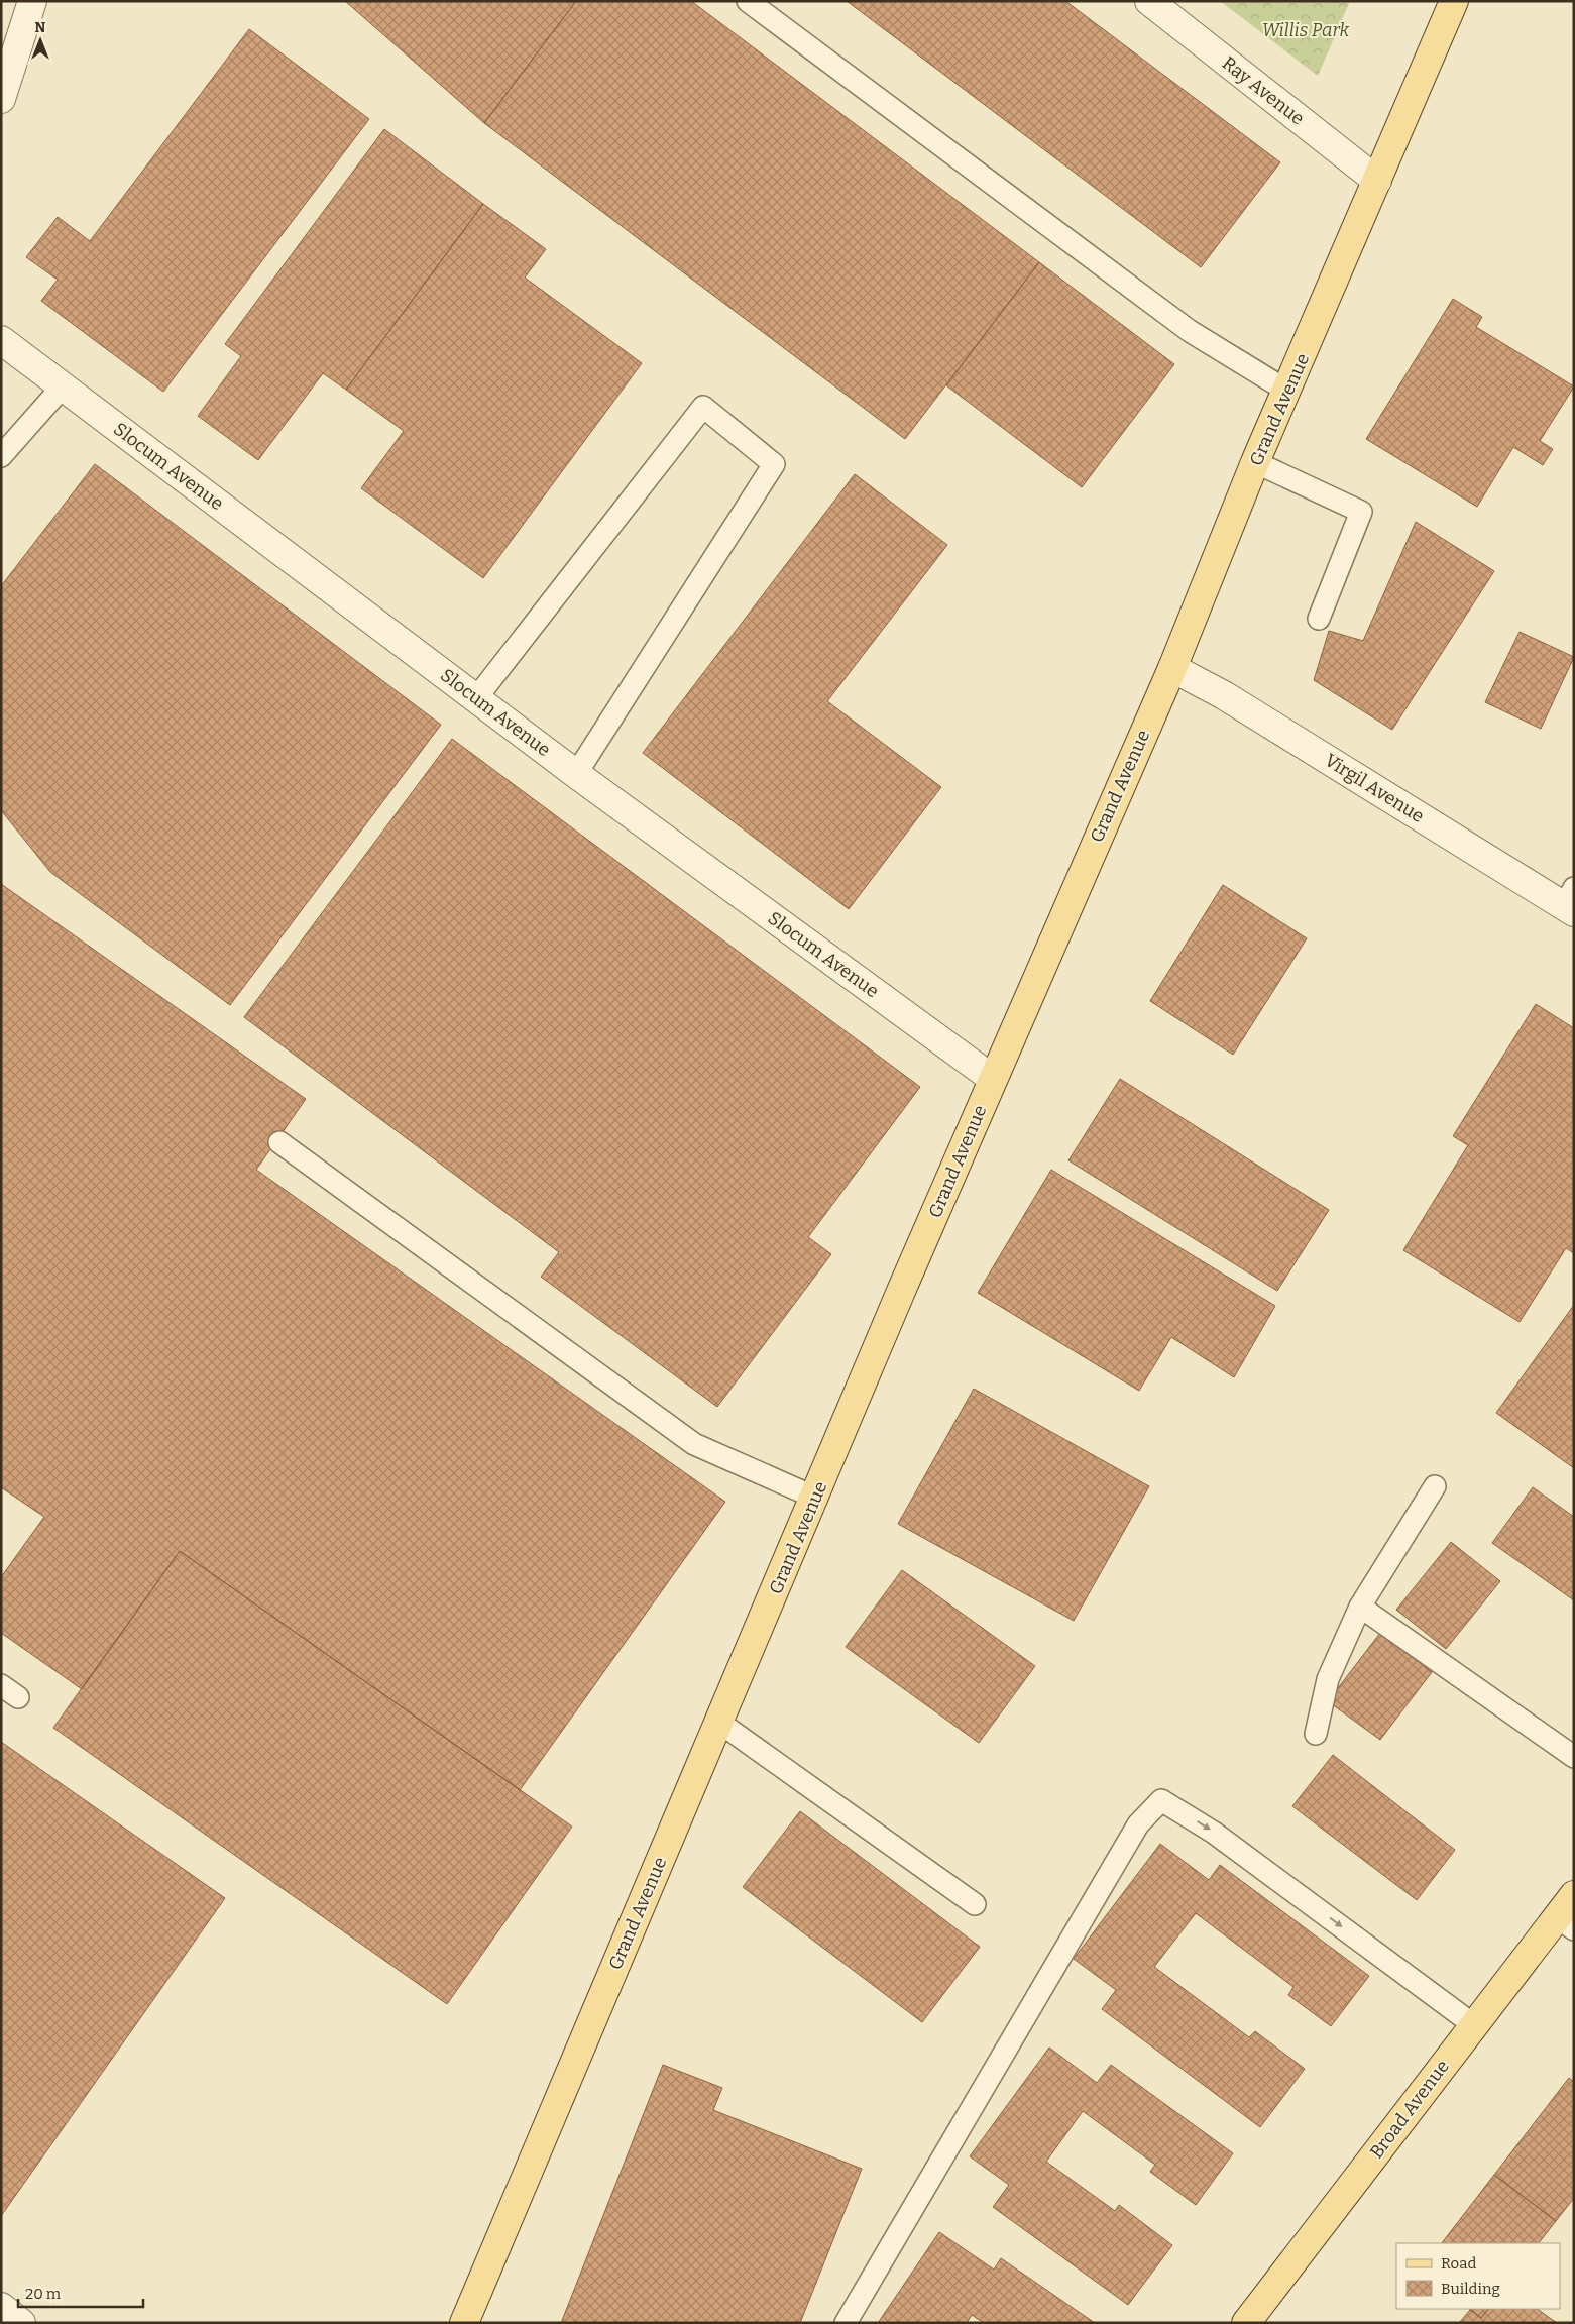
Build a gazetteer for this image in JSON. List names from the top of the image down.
{
  "streets": {
    "main road": ["Grand Avenue", "Broad Avenue"],
    "street": ["Ray Avenue", "Slocum Avenue", "Virgil Avenue"]
  },
  "crossings": [
    ["Ray Avenue", "Grand Avenue"],
    ["Grand Avenue", "Slocum Avenue"],
    ["Grand Avenue", "Virgil Avenue"]
  ],
  "parks": ["Willis Park"],
  "legend": ["Road", "Building"],
  "scale_bar": "20 m",
  "north": "top"
}
